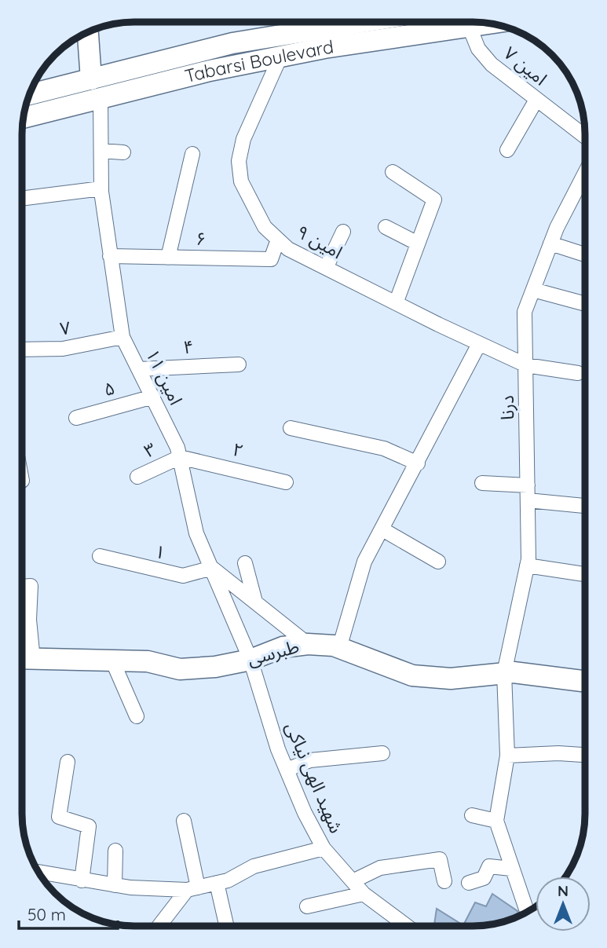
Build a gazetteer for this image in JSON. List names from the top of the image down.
{
  "streets": {
    "main road": ["Tabarsi Boulevard", "طبرسی"],
    "street": [
      "امین ۷",
      "۶",
      "امین ۹",
      "۷",
      "۴",
      "امین ۱۱",
      "۵",
      "درنا",
      "۳",
      "۲",
      "۱",
      "شهید الهی نیاکی"
    ]
  },
  "crossings": [
    ["Tabarsi Boulevard", "امین ۷"],
    ["Tabarsi Boulevard", "امین ۹"],
    ["Tabarsi Boulevard", "امین ۱۱"],
    ["۶", "امین ۹"],
    ["۶", "امین ۱۱"],
    ["امین ۹", "درنا"],
    ["۷", "امین ۱۱"],
    ["۴", "امین ۱۱"],
    ["امین ۱۱", "۵"],
    ["امین ۱۱", "۳"],
    ["امین ۱۱", "۲"],
    ["امین ۱۱", "۱"],
    ["امین ۱۱", "طبرسی"],
    ["امین ۱۱", "شهید الهی نیاکی"],
    ["درنا", "طبرسی"],
    ["۳", "۲"],
    ["طبرسی", "شهید الهی نیاکی"]
  ],
  "scale_bar": "50 m",
  "north": "top"
}
